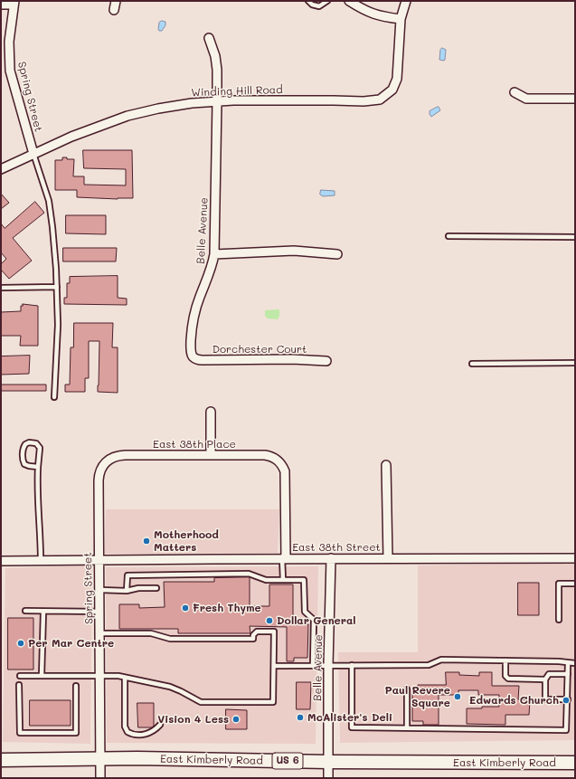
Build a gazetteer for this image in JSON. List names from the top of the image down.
{
  "streets": {
    "main road": ["East Kimberly Road", "US 6"],
    "street": [
      "Winding Hill Road",
      "Spring Street",
      "Belle Avenue",
      "Dorchester Court",
      "East 38th Place",
      "East 38th Street"
    ]
  },
  "crossings": [
    ["Winding Hill Road", "Spring Street"],
    ["Winding Hill Road", "Belle Avenue"],
    ["Spring Street", "East 38th Place"],
    ["Spring Street", "East 38th Street"],
    ["Spring Street", "East Kimberly Road"],
    ["Belle Avenue", "Dorchester Court"],
    ["Belle Avenue", "East 38th Street"],
    ["Belle Avenue", "East Kimberly Road"],
    ["East 38th Place", "East 38th Street"]
  ],
  "places": [
    "Motherhood Matters",
    "Fresh Thyme",
    "Dollar General",
    "Per Mar Centre",
    "Paul Revere Square",
    "Edwards Church",
    "McAlister's Deli",
    "Vision 4 Less"
  ]
}
